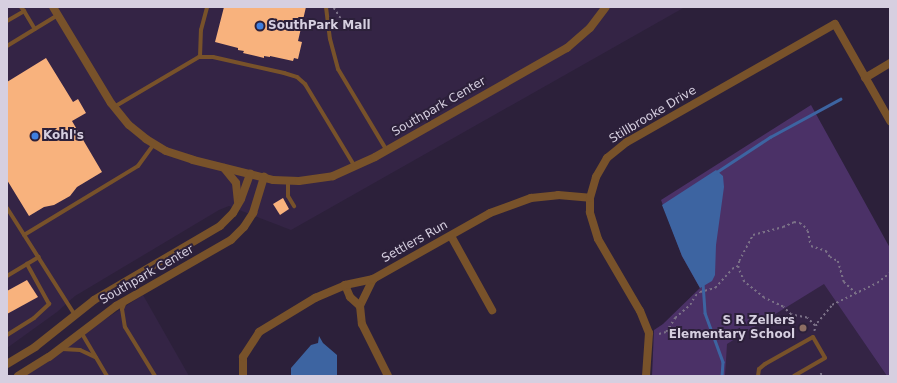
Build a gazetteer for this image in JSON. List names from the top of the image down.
{
  "streets": {
    "street": ["Southpark Center", "Stillbrooke Drive", "Settlers Run"]
  },
  "crossings": [
    ["Stillbrooke Drive", "Settlers Run"]
  ],
  "places": ["SouthPark Mall", "Kohl's", "S R Zellers Elementary School"]
}
